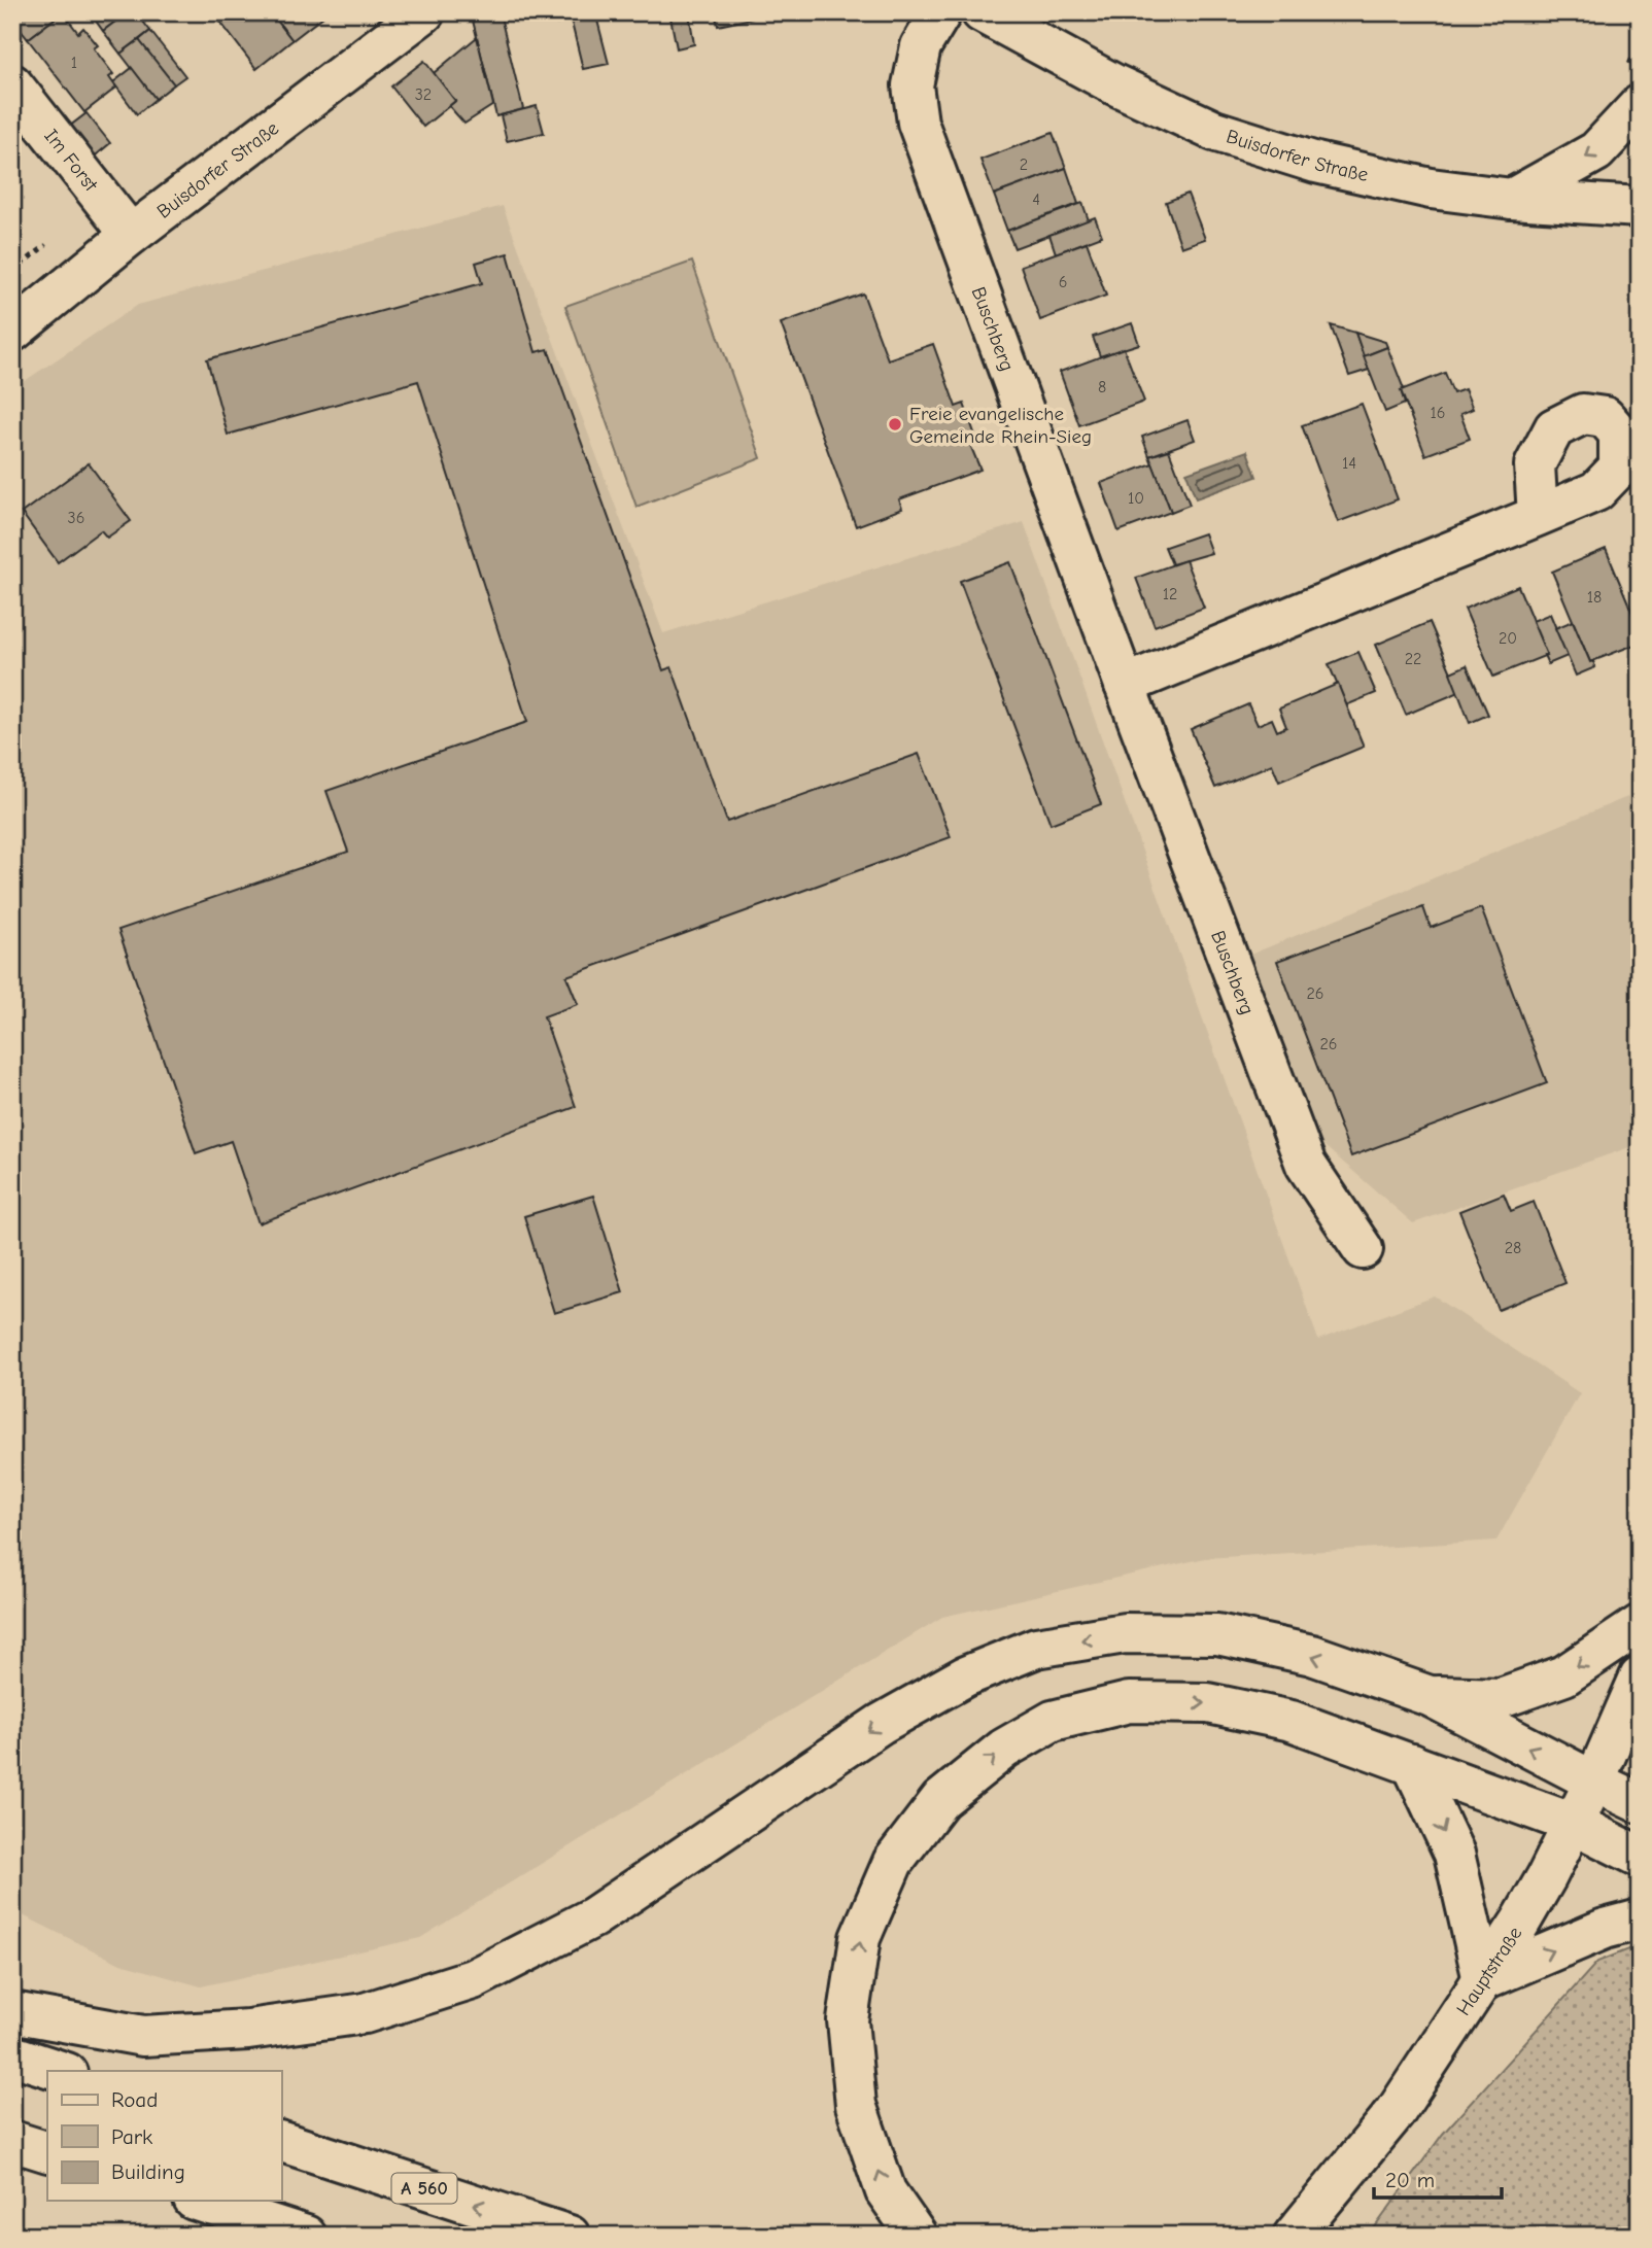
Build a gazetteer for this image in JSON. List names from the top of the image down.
{
  "streets": {
    "main road": [
      "Buisdorfer Straße",
      "Im Forst",
      "Buschberg",
      "Hauptstraße",
      "A 560"
    ]
  },
  "crossings": [
    ["Buisdorfer Straße", "Im Forst"]
  ],
  "places": ["Freie evangelische Gemeinde Rhein-Sieg"],
  "house_numbers": [
    "1",
    "32",
    "2",
    "4",
    "6",
    "8",
    "16",
    "14",
    "10",
    "36",
    "12",
    "18",
    "20",
    "22",
    "26",
    "26",
    "28"
  ],
  "legend": ["Road", "Park", "Building"],
  "scale_bar": "20 m"
}
